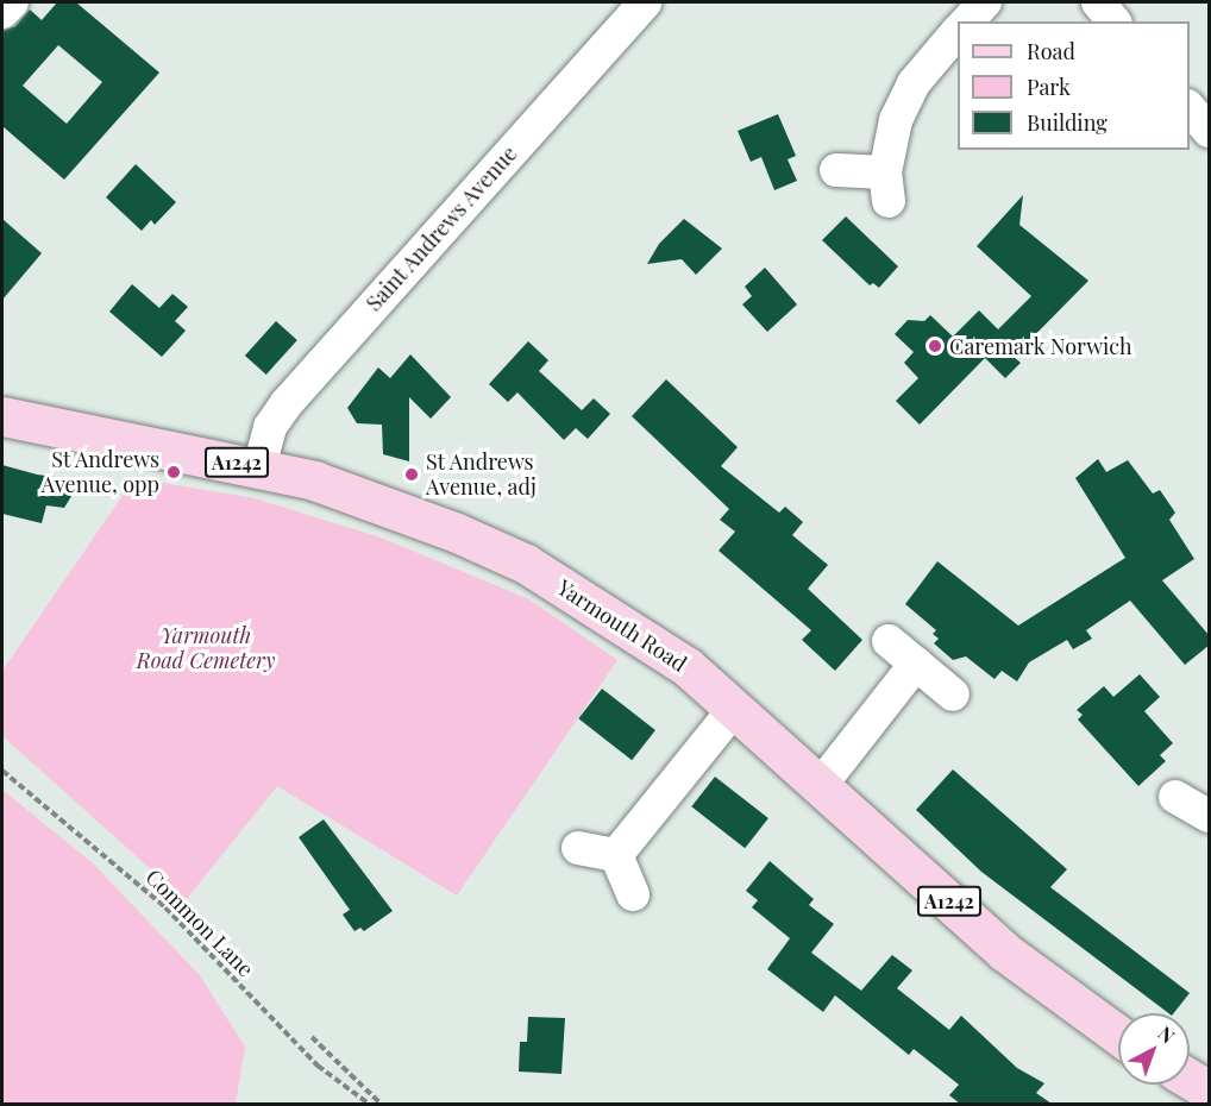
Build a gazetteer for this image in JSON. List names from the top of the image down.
{
  "streets": {
    "main road": ["A1242", "Yarmouth Road"],
    "street": ["Saint Andrews Avenue"],
    "path": ["Common Lane"]
  },
  "crossings": [
    ["Saint Andrews Avenue", "Yarmouth Road"]
  ],
  "parks": ["Yarmouth Road Cemetery"],
  "places": ["Caremark Norwich", "St Andrews Avenue, opp", "St Andrews Avenue, adj"],
  "legend": ["Road", "Park", "Building"],
  "north": "top right"
}
